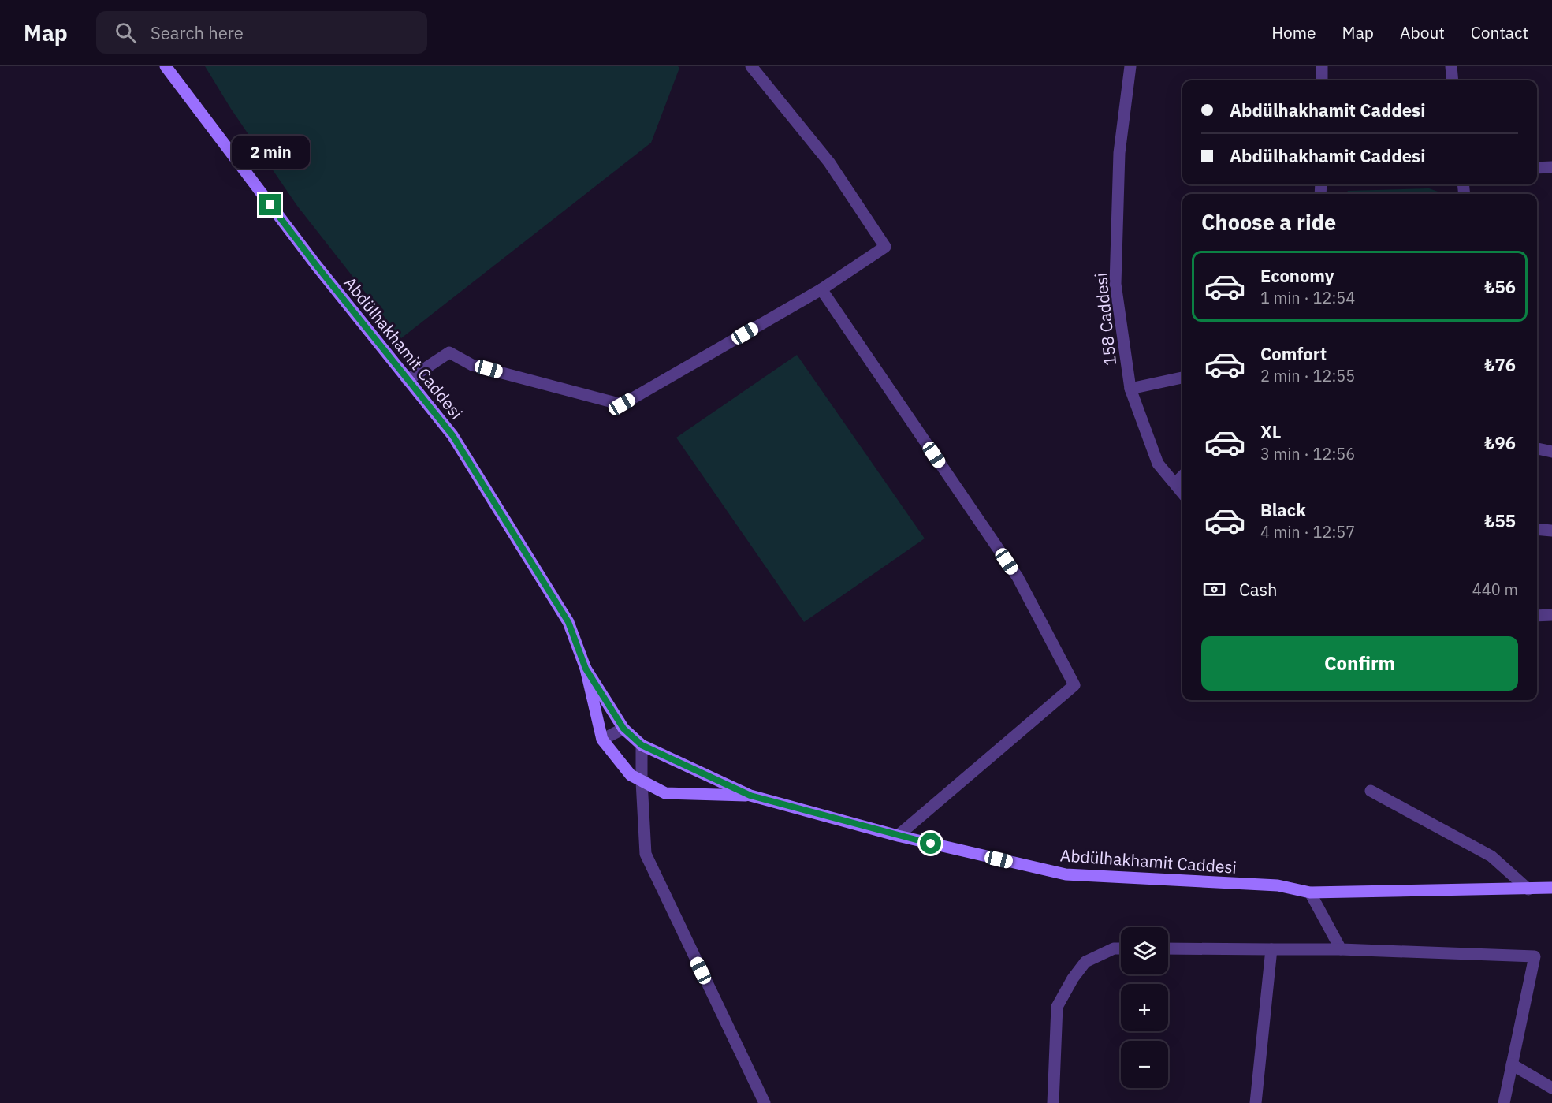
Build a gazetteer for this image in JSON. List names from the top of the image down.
{
  "streets": {
    "main road": ["Abdülhakhamit Caddesi"],
    "street": ["158 Caddesi"]
  },
  "page": {
    "header": "Map",
    "search": "Search here",
    "nav": [
      "Home",
      "Map",
      "About",
      "Contact"
    ],
    "banner": ["Abdülhakhamit Caddesi", "Abdülhakhamit Caddesi"],
    "bubble": "2 min",
    "heading": "Choose a ride",
    "list": [
      {
        "name": "Economy",
        "note": "1 min · 12:54",
        "value": "₺56"
      },
      {
        "name": "Comfort",
        "note": "2 min · 12:55",
        "value": "₺76"
      },
      {
        "name": "XL",
        "note": "3 min · 12:56",
        "value": "₺96"
      },
      {
        "name": "Black",
        "note": "4 min · 12:57",
        "value": "₺55"
      }
    ],
    "pay": ["Cash", "440 m"],
    "buttons": "Confirm",
    "map_buttons": ["+", "−"]
  }
}
